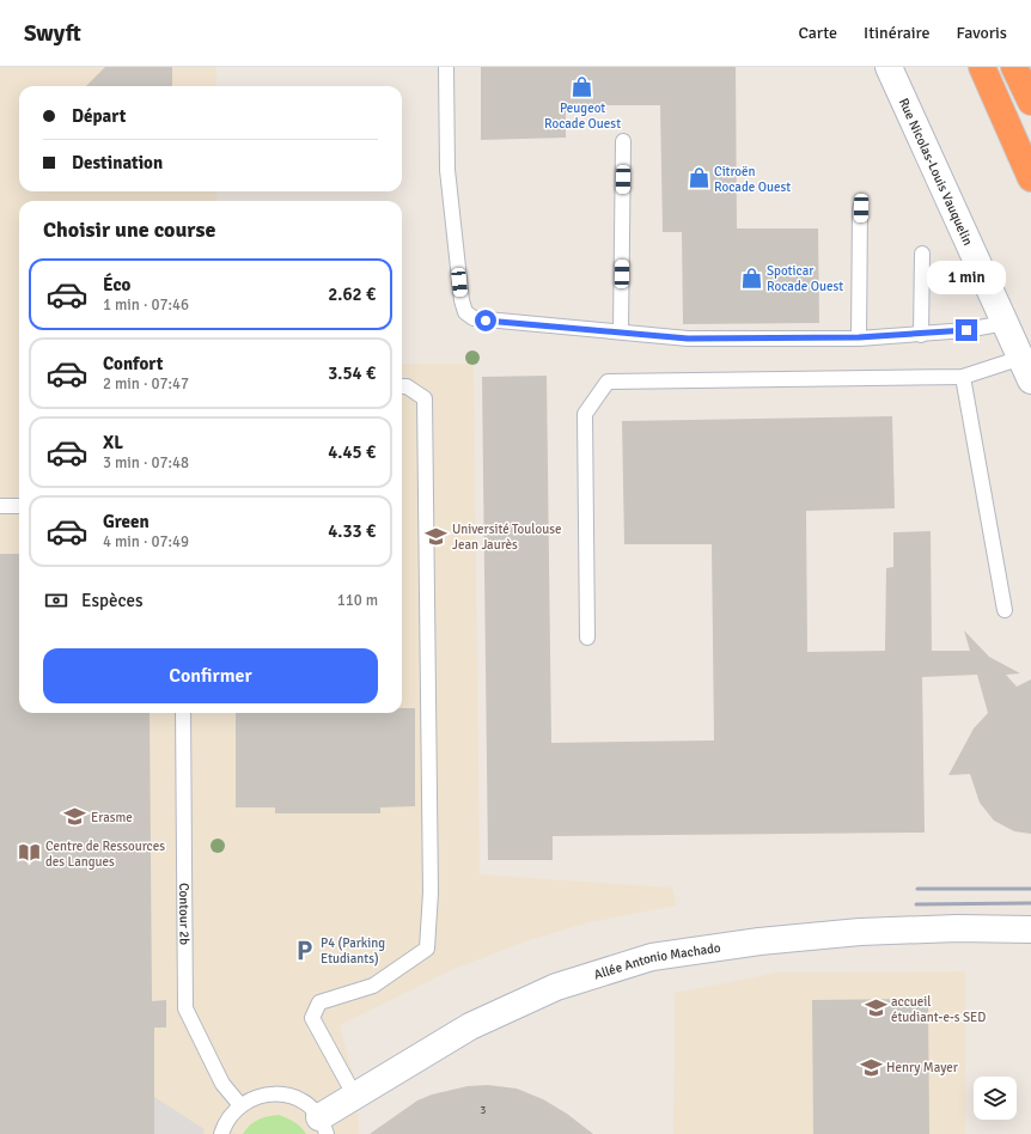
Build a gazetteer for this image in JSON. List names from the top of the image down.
{
  "streets": {
    "street": ["Rue Nicolas-Louis Vauquelin", "Allée Antonio Machado"],
    "lane": ["Contour 2b"]
  },
  "places": {
    "shop": ["Peugeot Rocade Ouest", "Citroën Rocade Ouest", "Spoticar Rocade Ouest"],
    "school or university": [
      "Université Toulouse Jean Jaurès",
      "Erasme",
      "accueil étudiant-e-s SED",
      "Henry Mayer"
    ],
    "library": ["Centre de Ressources des Langues"],
    "parking": ["P4 (Parking Etudiants)"]
  },
  "house_numbers": ["3"],
  "page": {
    "header": "Swyft",
    "nav": ["Carte", "Itinéraire", "Favoris"],
    "banner": ["Départ", "Destination"],
    "heading": "Choisir une course",
    "list": [
      {
        "name": "Éco",
        "note": "1 min · 07:46",
        "value": "2.62 €"
      },
      {
        "name": "Confort",
        "note": "2 min · 07:47",
        "value": "3.54 €"
      },
      {
        "name": "XL",
        "note": "3 min · 07:48",
        "value": "4.45 €"
      },
      {
        "name": "Green",
        "note": "4 min · 07:49",
        "value": "4.33 €"
      }
    ],
    "bubble": "1 min",
    "pay": ["Espèces", "110 m"],
    "buttons": "Confirmer"
  }
}
